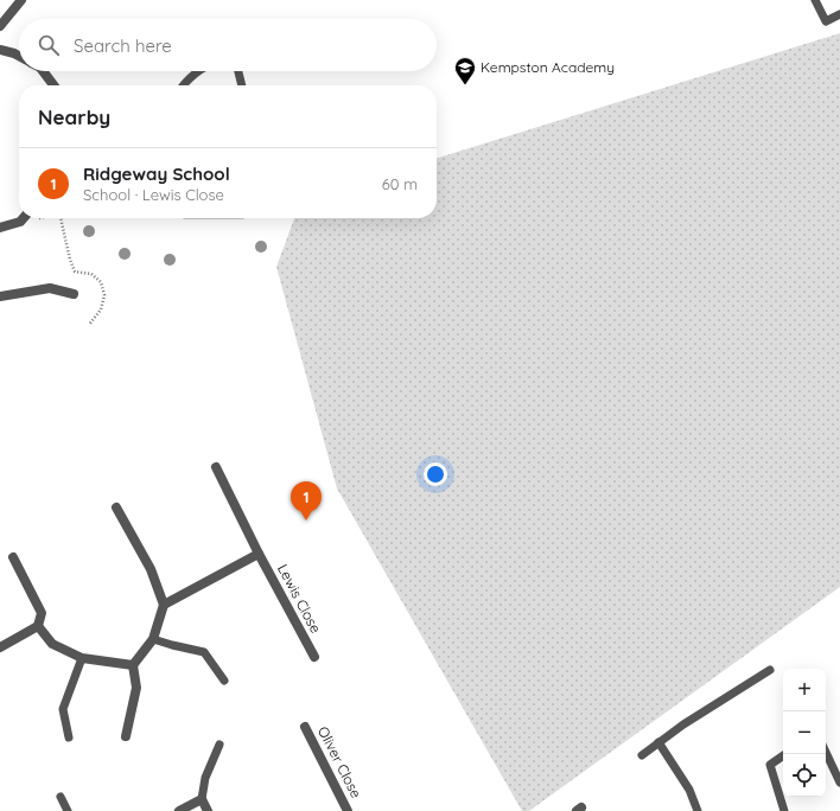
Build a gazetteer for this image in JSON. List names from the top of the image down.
{
  "streets": {
    "street": ["Lewis Close", "Oliver Close"]
  },
  "places": {
    "school or university": ["Kempston Academy"]
  },
  "page": {
    "search": "Search here",
    "heading": "Nearby",
    "list": [
      {
        "mark": "1",
        "name": "Ridgeway School",
        "note": "School · Lewis Close",
        "value": "60 m"
      }
    ],
    "pins": "1",
    "map_buttons": ["+", "−"]
  }
}
